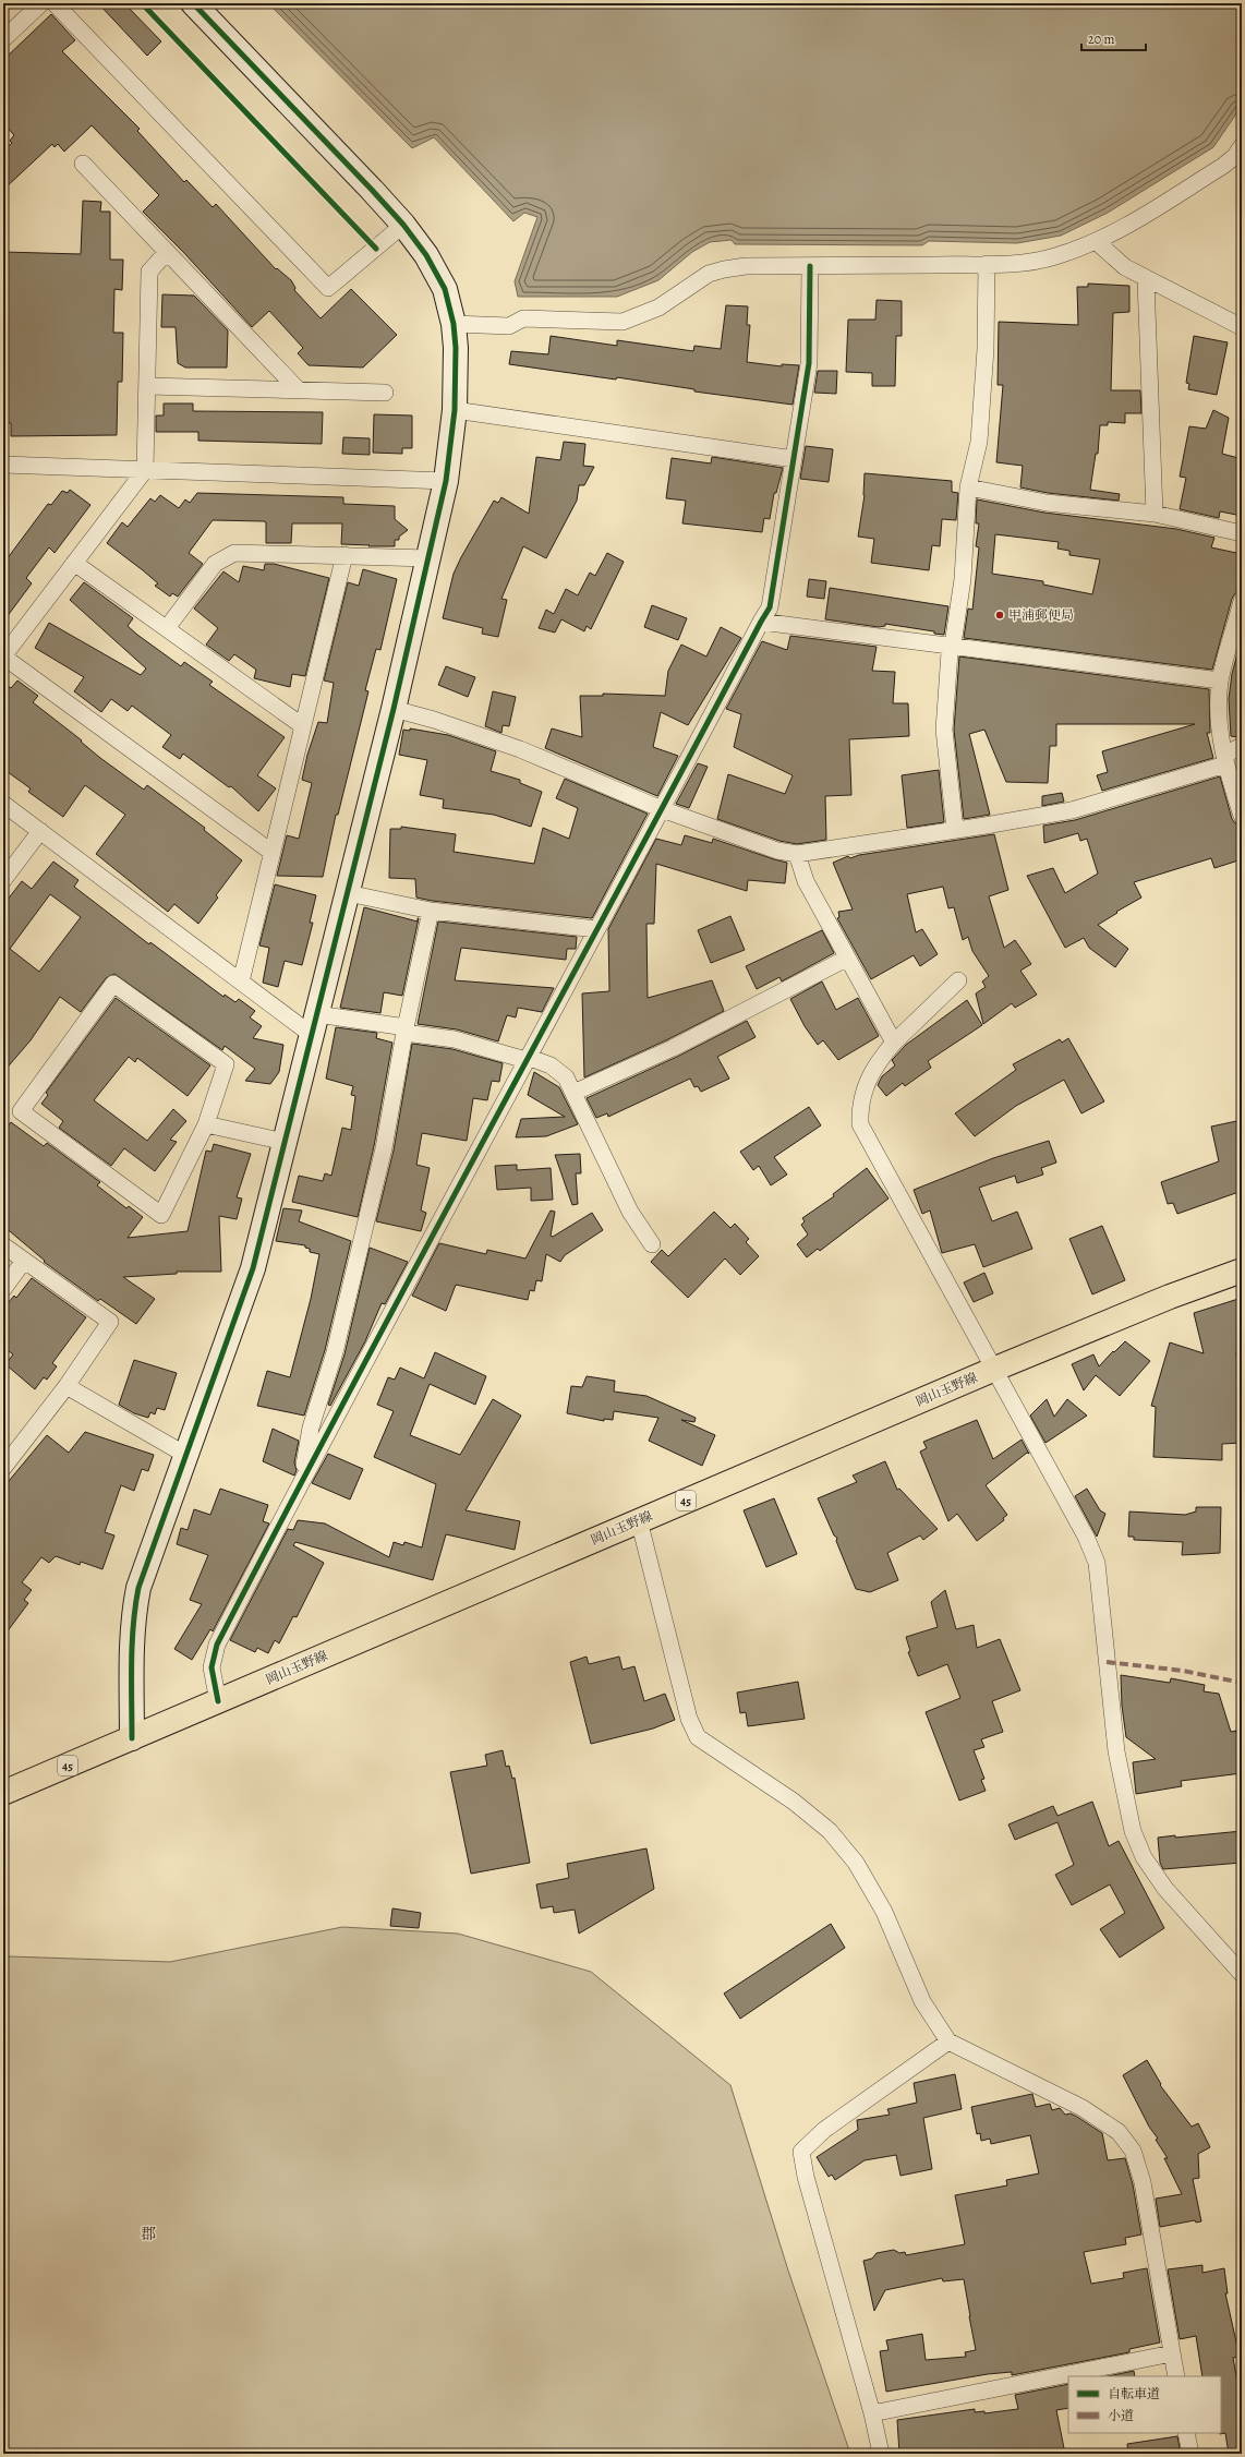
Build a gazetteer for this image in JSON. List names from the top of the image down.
{
  "streets": {
    "main road": ["岡山玉野線", "45"]
  },
  "districts": ["郡"],
  "places": ["甲浦郵便局"],
  "legend": ["自転車道", "小道"],
  "scale_bar": "20 m"
}
